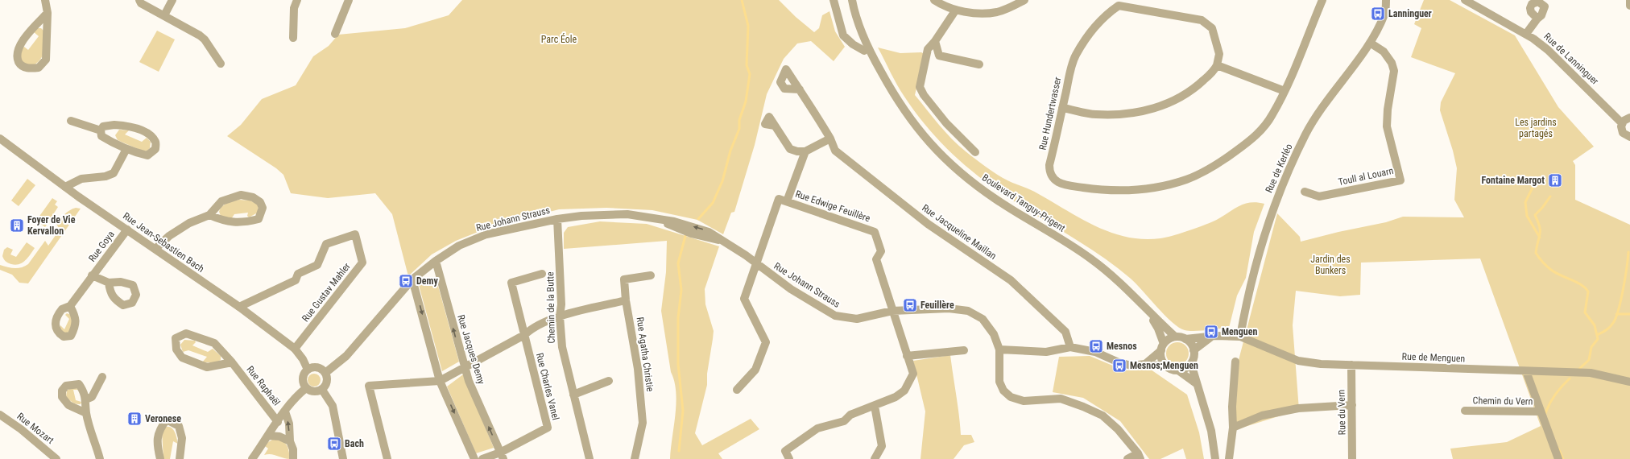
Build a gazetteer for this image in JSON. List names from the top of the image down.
{
  "streets": {
    "street": [
      "Rue de Lanninguer",
      "Rue Hundertwasser",
      "Rue de Kerléo",
      "Toull al Louarn",
      "Boulevard Tanguy-Prigent",
      "Rue Edwige Feuillère",
      "Rue Johann Strauss",
      "Rue Jacqueline Maillan",
      "Rue Jean-Sebastien Bach",
      "Rue Goya",
      "Rue Gustav Mahler",
      "Chemin de la Butte",
      "Rue Jacques Demy",
      "Rue Agatha Christie",
      "Rue de Menguen",
      "Rue Raphaël",
      "Rue Charles Vanel",
      "Chemin du Vern",
      "Rue du Vern",
      "Rue Mozart"
    ]
  },
  "crossings": [
    ["Rue de Kerléo", "Toull al Louarn"],
    ["Rue de Kerléo", "Rue de Menguen"],
    ["Rue Edwige Feuillère", "Rue Johann Strauss"],
    ["Rue Johann Strauss", "Rue Jean-Sebastien Bach"],
    ["Rue Johann Strauss", "Chemin de la Butte"],
    ["Rue Johann Strauss", "Rue Jacques Demy"],
    ["Rue Jean-Sebastien Bach", "Rue Goya"],
    ["Rue Jean-Sebastien Bach", "Rue Gustav Mahler"],
    ["Rue Jacques Demy", "Rue Charles Vanel"],
    ["Rue de Menguen", "Chemin du Vern"],
    ["Rue de Menguen", "Rue du Vern"]
  ],
  "parks": ["Parc Éole", "Les jardins partagés", "Jardin des Bunkers"],
  "places": {
    "bus stop": [
      "Lanninguer",
      "Demy",
      "Feuillère",
      "Menguen",
      "Mesnos",
      "Mesnos;Menguen",
      "Bach"
    ],
    "building": ["Fontaine Margot", "Foyer de Vie Kervallon", "Veronese"]
  }
}
